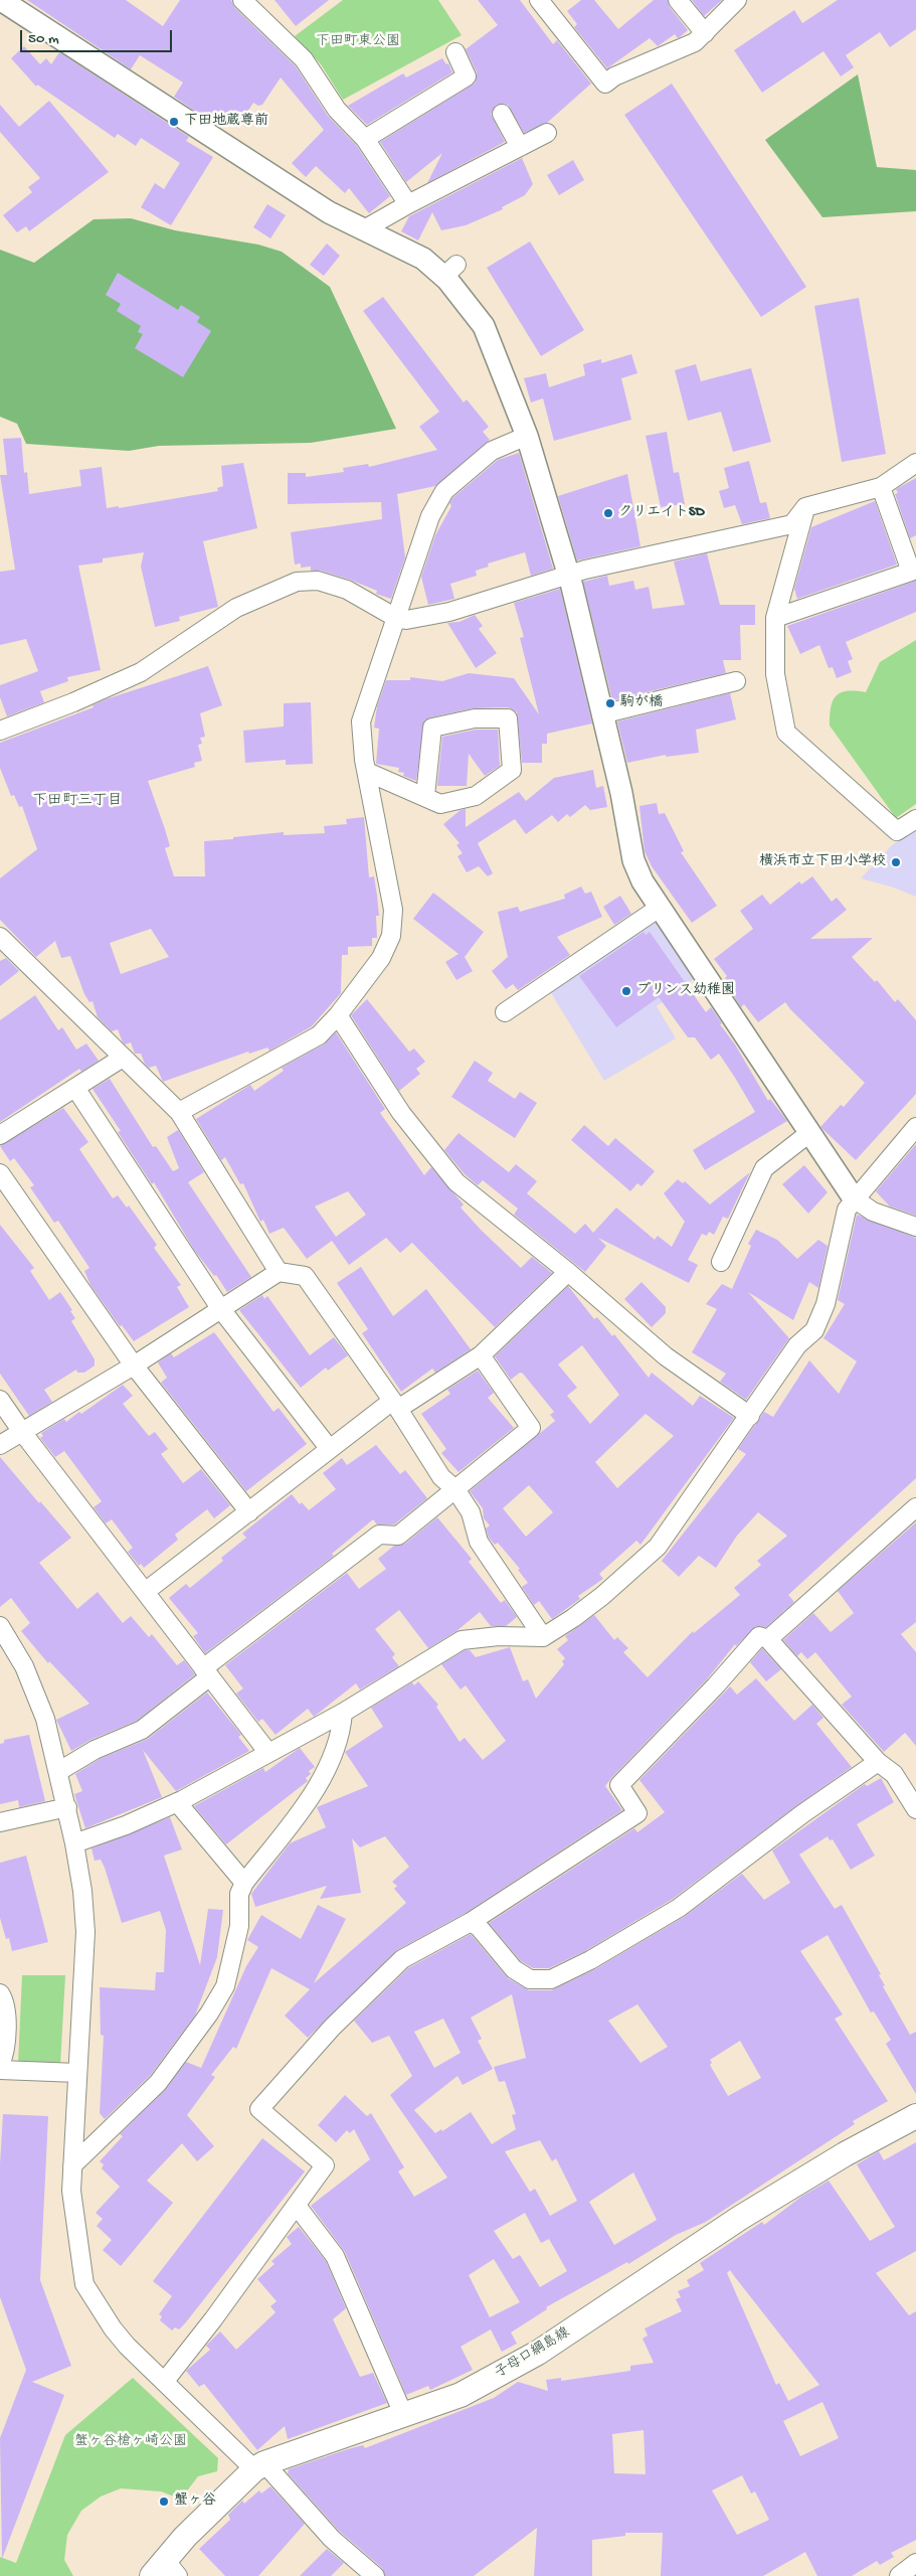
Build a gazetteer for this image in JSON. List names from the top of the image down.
{
  "streets": {
    "main road": ["子母口綱島線"]
  },
  "districts": ["下田町三丁目"],
  "parks": ["下田町東公園", "蟹ヶ谷槍ヶ崎公園"],
  "places": [
    "下田地蔵尊前",
    "クリエイトSD",
    "駒が橋",
    "横浜市立下田小学校",
    "プリンス幼稚園",
    "蟹ヶ谷"
  ],
  "scale_bar": "50 m"
}
